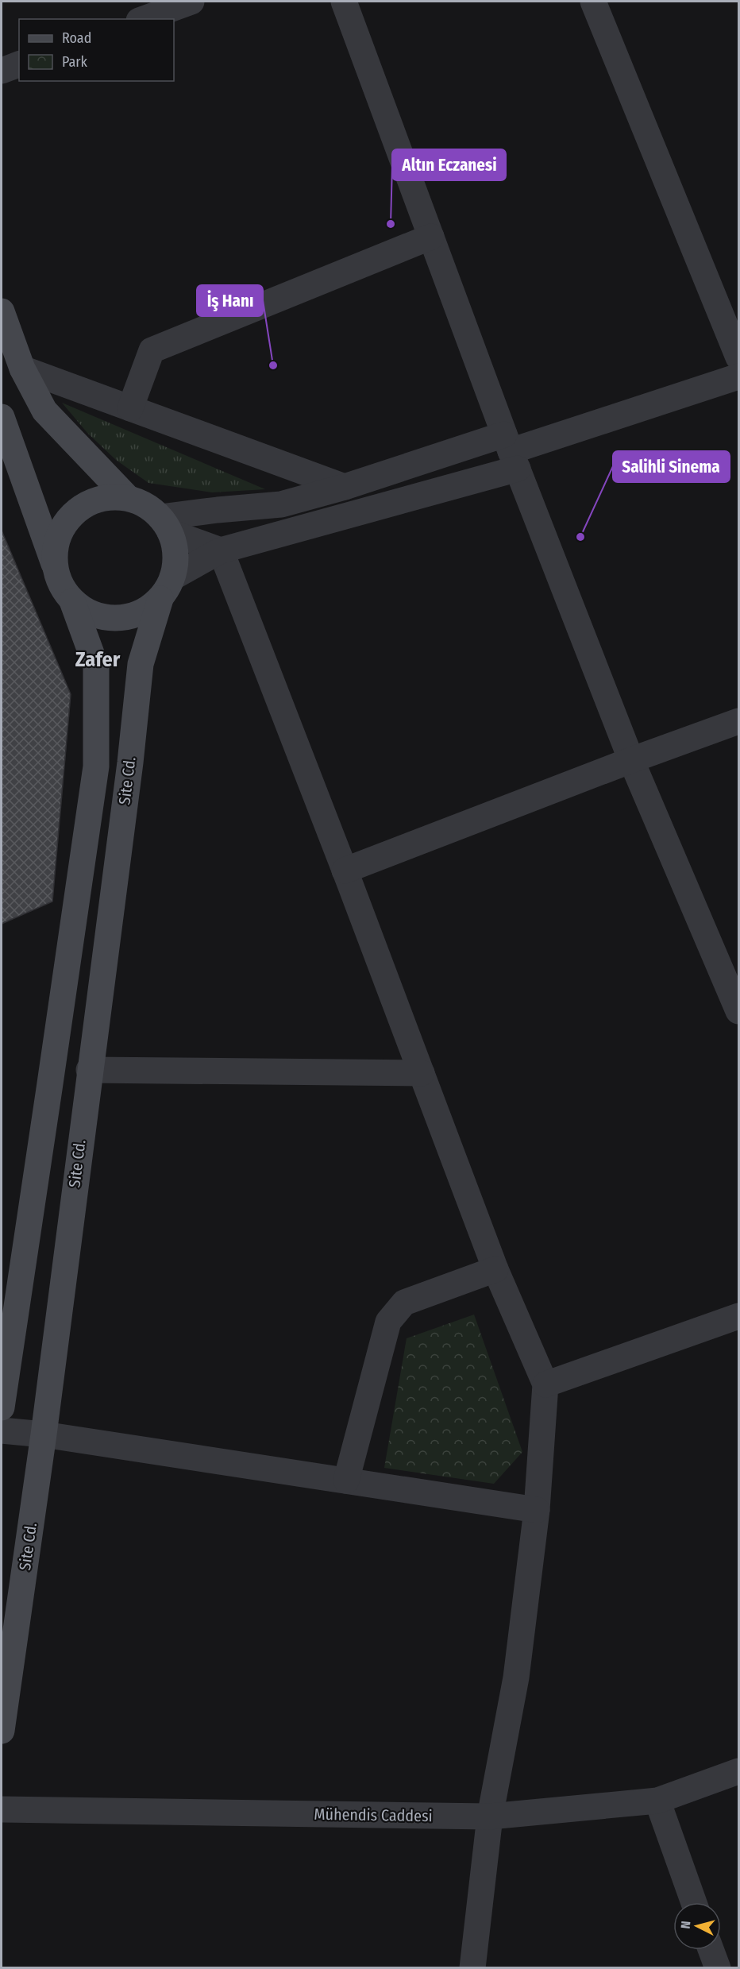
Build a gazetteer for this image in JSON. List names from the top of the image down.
{
  "streets": {
    "main road": ["Site Cd."],
    "street": ["Mühendis Caddesi"]
  },
  "districts": ["Zafer"],
  "places": ["Altın Eczanesi", "İş Hanı", "Salihli Sinema"],
  "legend": ["Road", "Park"],
  "north": "left"
}
